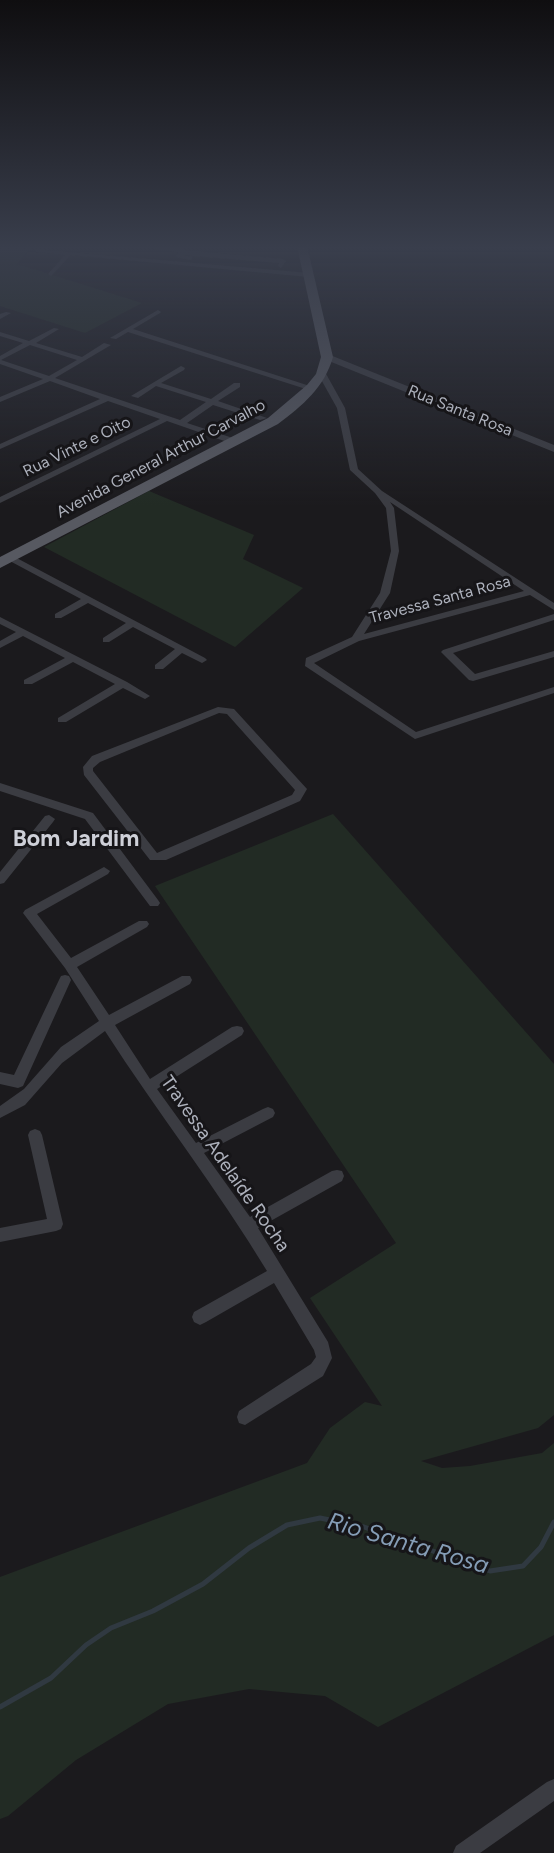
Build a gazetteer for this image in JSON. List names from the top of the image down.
{
  "streets": {
    "main road": ["Avenida General Arthur Carvalho"],
    "street": [
      "Rua Santa Rosa",
      "Rua Vinte e Oito",
      "Travessa Santa Rosa",
      "Travessa Adelaíde Rocha"
    ]
  },
  "crossings": [
    ["Rua Santa Rosa", "Avenida General Arthur Carvalho"],
    ["Avenida General Arthur Carvalho", "Travessa Santa Rosa"]
  ],
  "districts": ["Bom Jardim"],
  "water": ["Rio Santa Rosa"]
}
